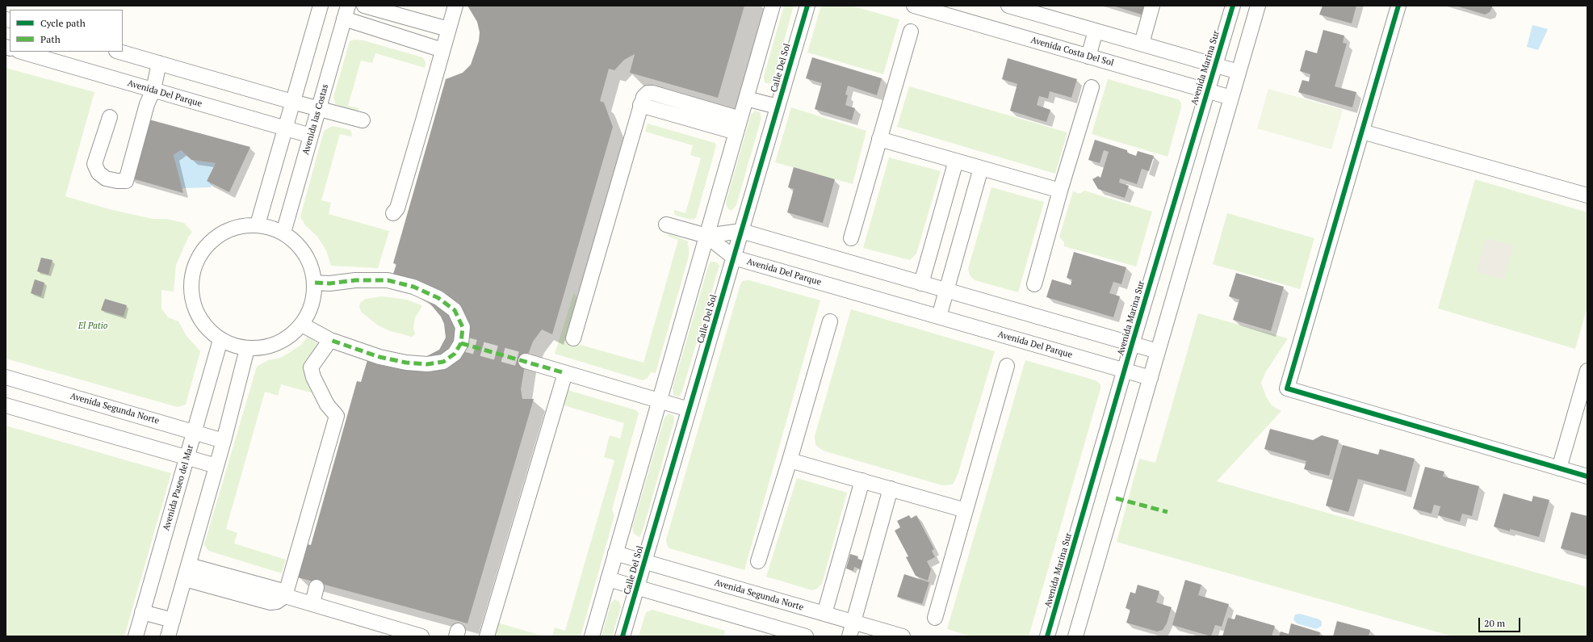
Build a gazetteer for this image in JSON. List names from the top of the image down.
{
  "streets": {
    "street": [
      "Avenida Costa Del Sol",
      "Calle Del Sol",
      "Avenida Marina Sur",
      "Avenida Del Parque",
      "Avenida las Costas",
      "Avenida Segunda Norte",
      "Avenida Paseo del Mar"
    ]
  },
  "crossings": [
    ["Avenida Costa Del Sol", "Avenida Marina Sur"],
    ["Calle Del Sol", "Avenida Del Parque"],
    ["Calle Del Sol", "Avenida Segunda Norte"],
    ["Avenida Marina Sur", "Avenida Del Parque"],
    ["Avenida Del Parque", "Avenida las Costas"],
    ["Avenida Segunda Norte", "Avenida Paseo del Mar"]
  ],
  "parks": ["El Patio"],
  "legend": ["Cycle path", "Path"],
  "scale_bar": "20 m"
}
